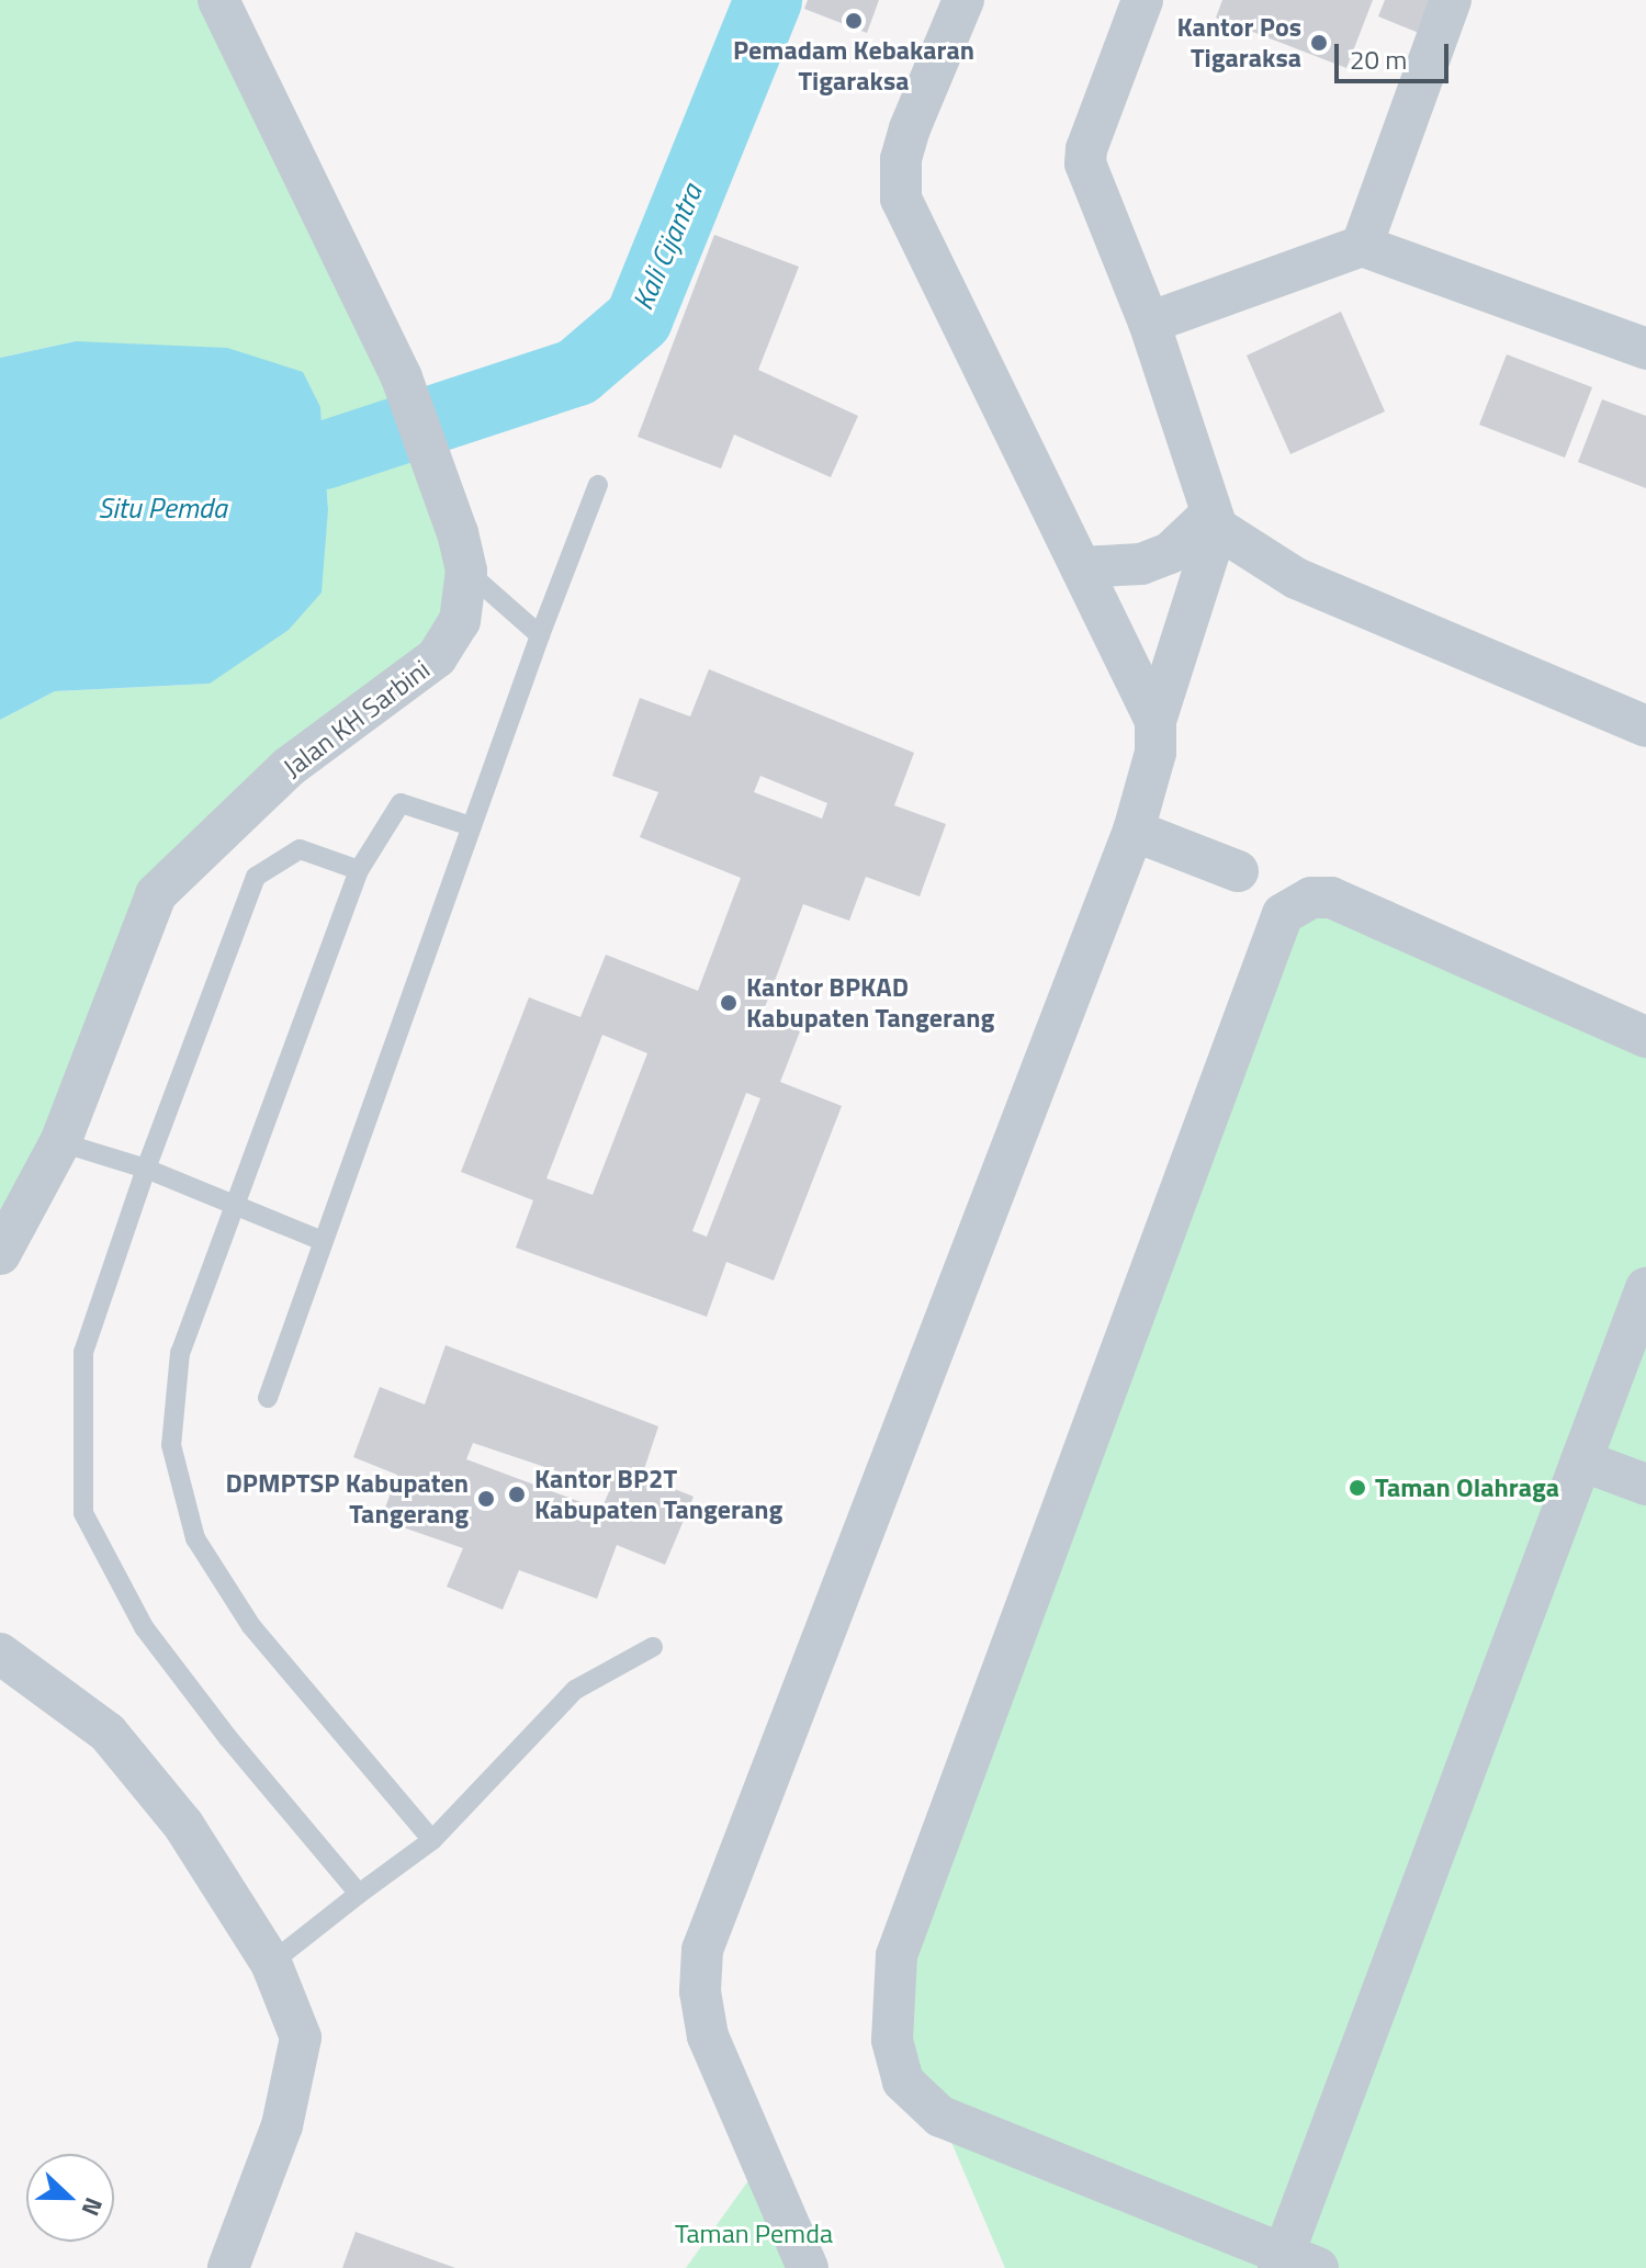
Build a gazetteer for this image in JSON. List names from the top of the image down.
{
  "streets": {
    "street": ["Jalan KH Sarbini"]
  },
  "water": ["Kali Cijantra", "Situ Pemda"],
  "parks": ["Taman Pemda"],
  "places": [
    "Pemadam Kebakaran Tigaraksa",
    "Kantor Pos Tigaraksa",
    "Kantor BPKAD Kabupaten Tangerang",
    "Taman Olahraga",
    "Kantor BP2T Kabupaten Tangerang",
    "DPMPTSP Kabupaten Tangerang"
  ],
  "scale_bar": "20 m",
  "north": "right"
}
